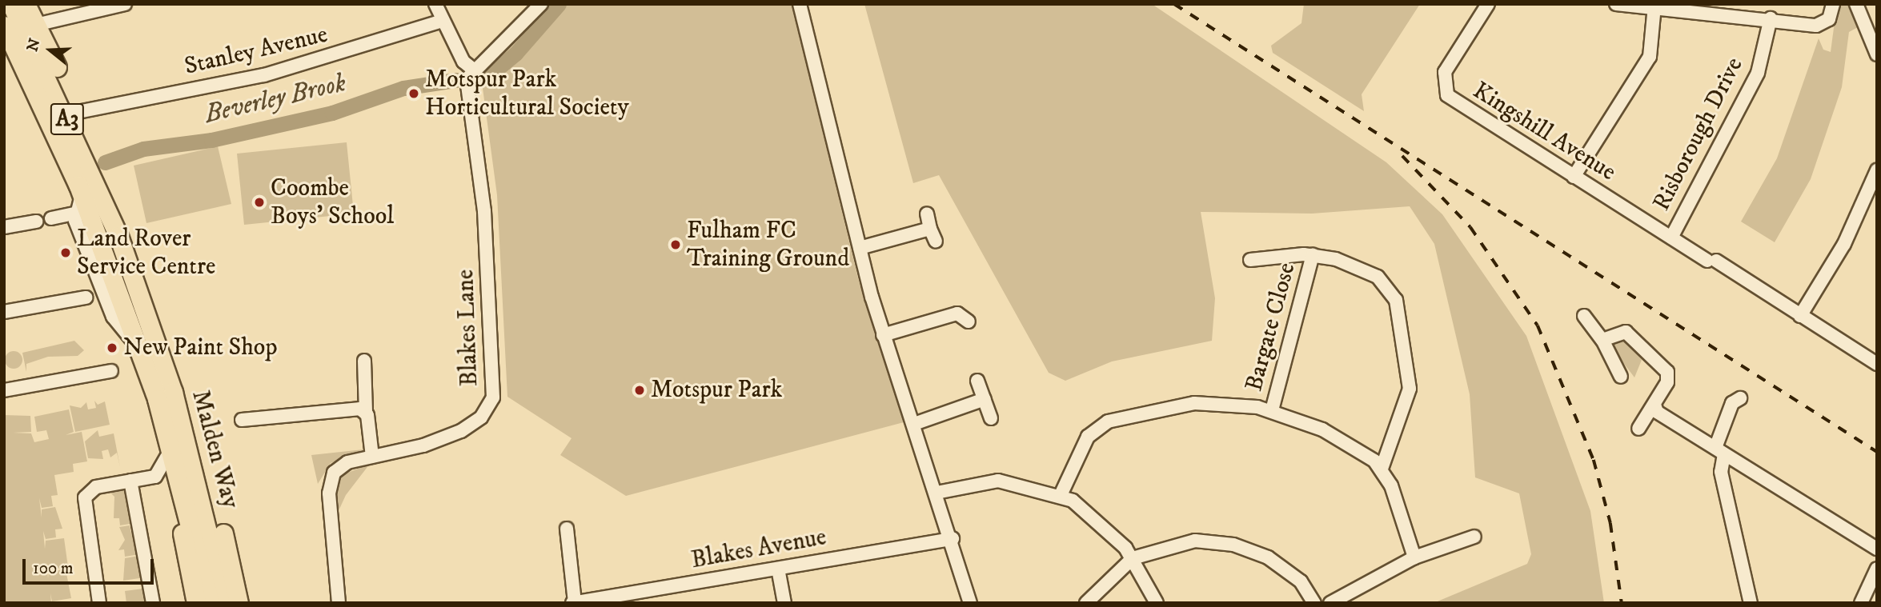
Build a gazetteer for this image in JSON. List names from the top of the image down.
{
  "streets": {
    "highway": ["A3", "Malden Way"],
    "street": [
      "Stanley Avenue",
      "Kingshill Avenue",
      "Risborough Drive",
      "Bargate Close",
      "Blakes Lane",
      "Blakes Avenue"
    ]
  },
  "crossings": [
    ["Stanley Avenue", "A3"],
    ["A3", "Malden Way"],
    ["Kingshill Avenue", "Risborough Drive"]
  ],
  "water": ["Beverley Brook"],
  "places": [
    "Motspur Park Horticultural Society",
    "Coombe Boys' School",
    "Fulham FC Training Ground",
    "Land Rover Service Centre",
    "New Paint Shop",
    "Motspur Park"
  ],
  "scale_bar": "100 m",
  "north": "left"
}
